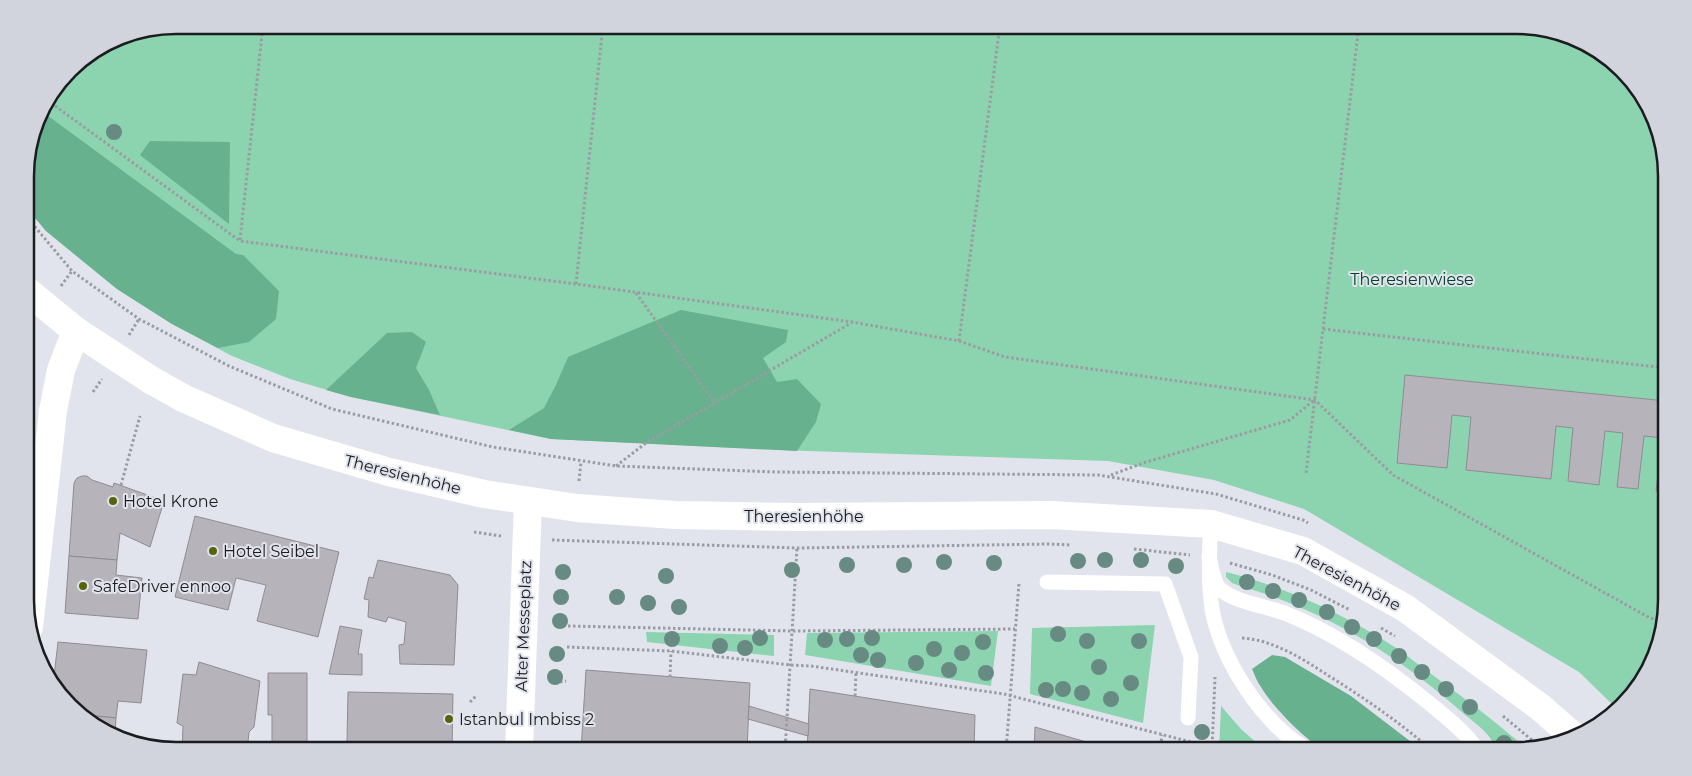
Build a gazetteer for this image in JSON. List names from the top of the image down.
{
  "streets": {
    "main road": ["Theresienhöhe", "Alter Messeplatz"]
  },
  "crossings": [
    ["Theresienhöhe", "Alter Messeplatz"]
  ],
  "parks": ["Theresienwiese"],
  "places": [
    "Hotel Krone",
    "Hotel Seibel",
    "SafeDriver ennoo",
    "Istanbul Imbiss 2"
  ]
}
